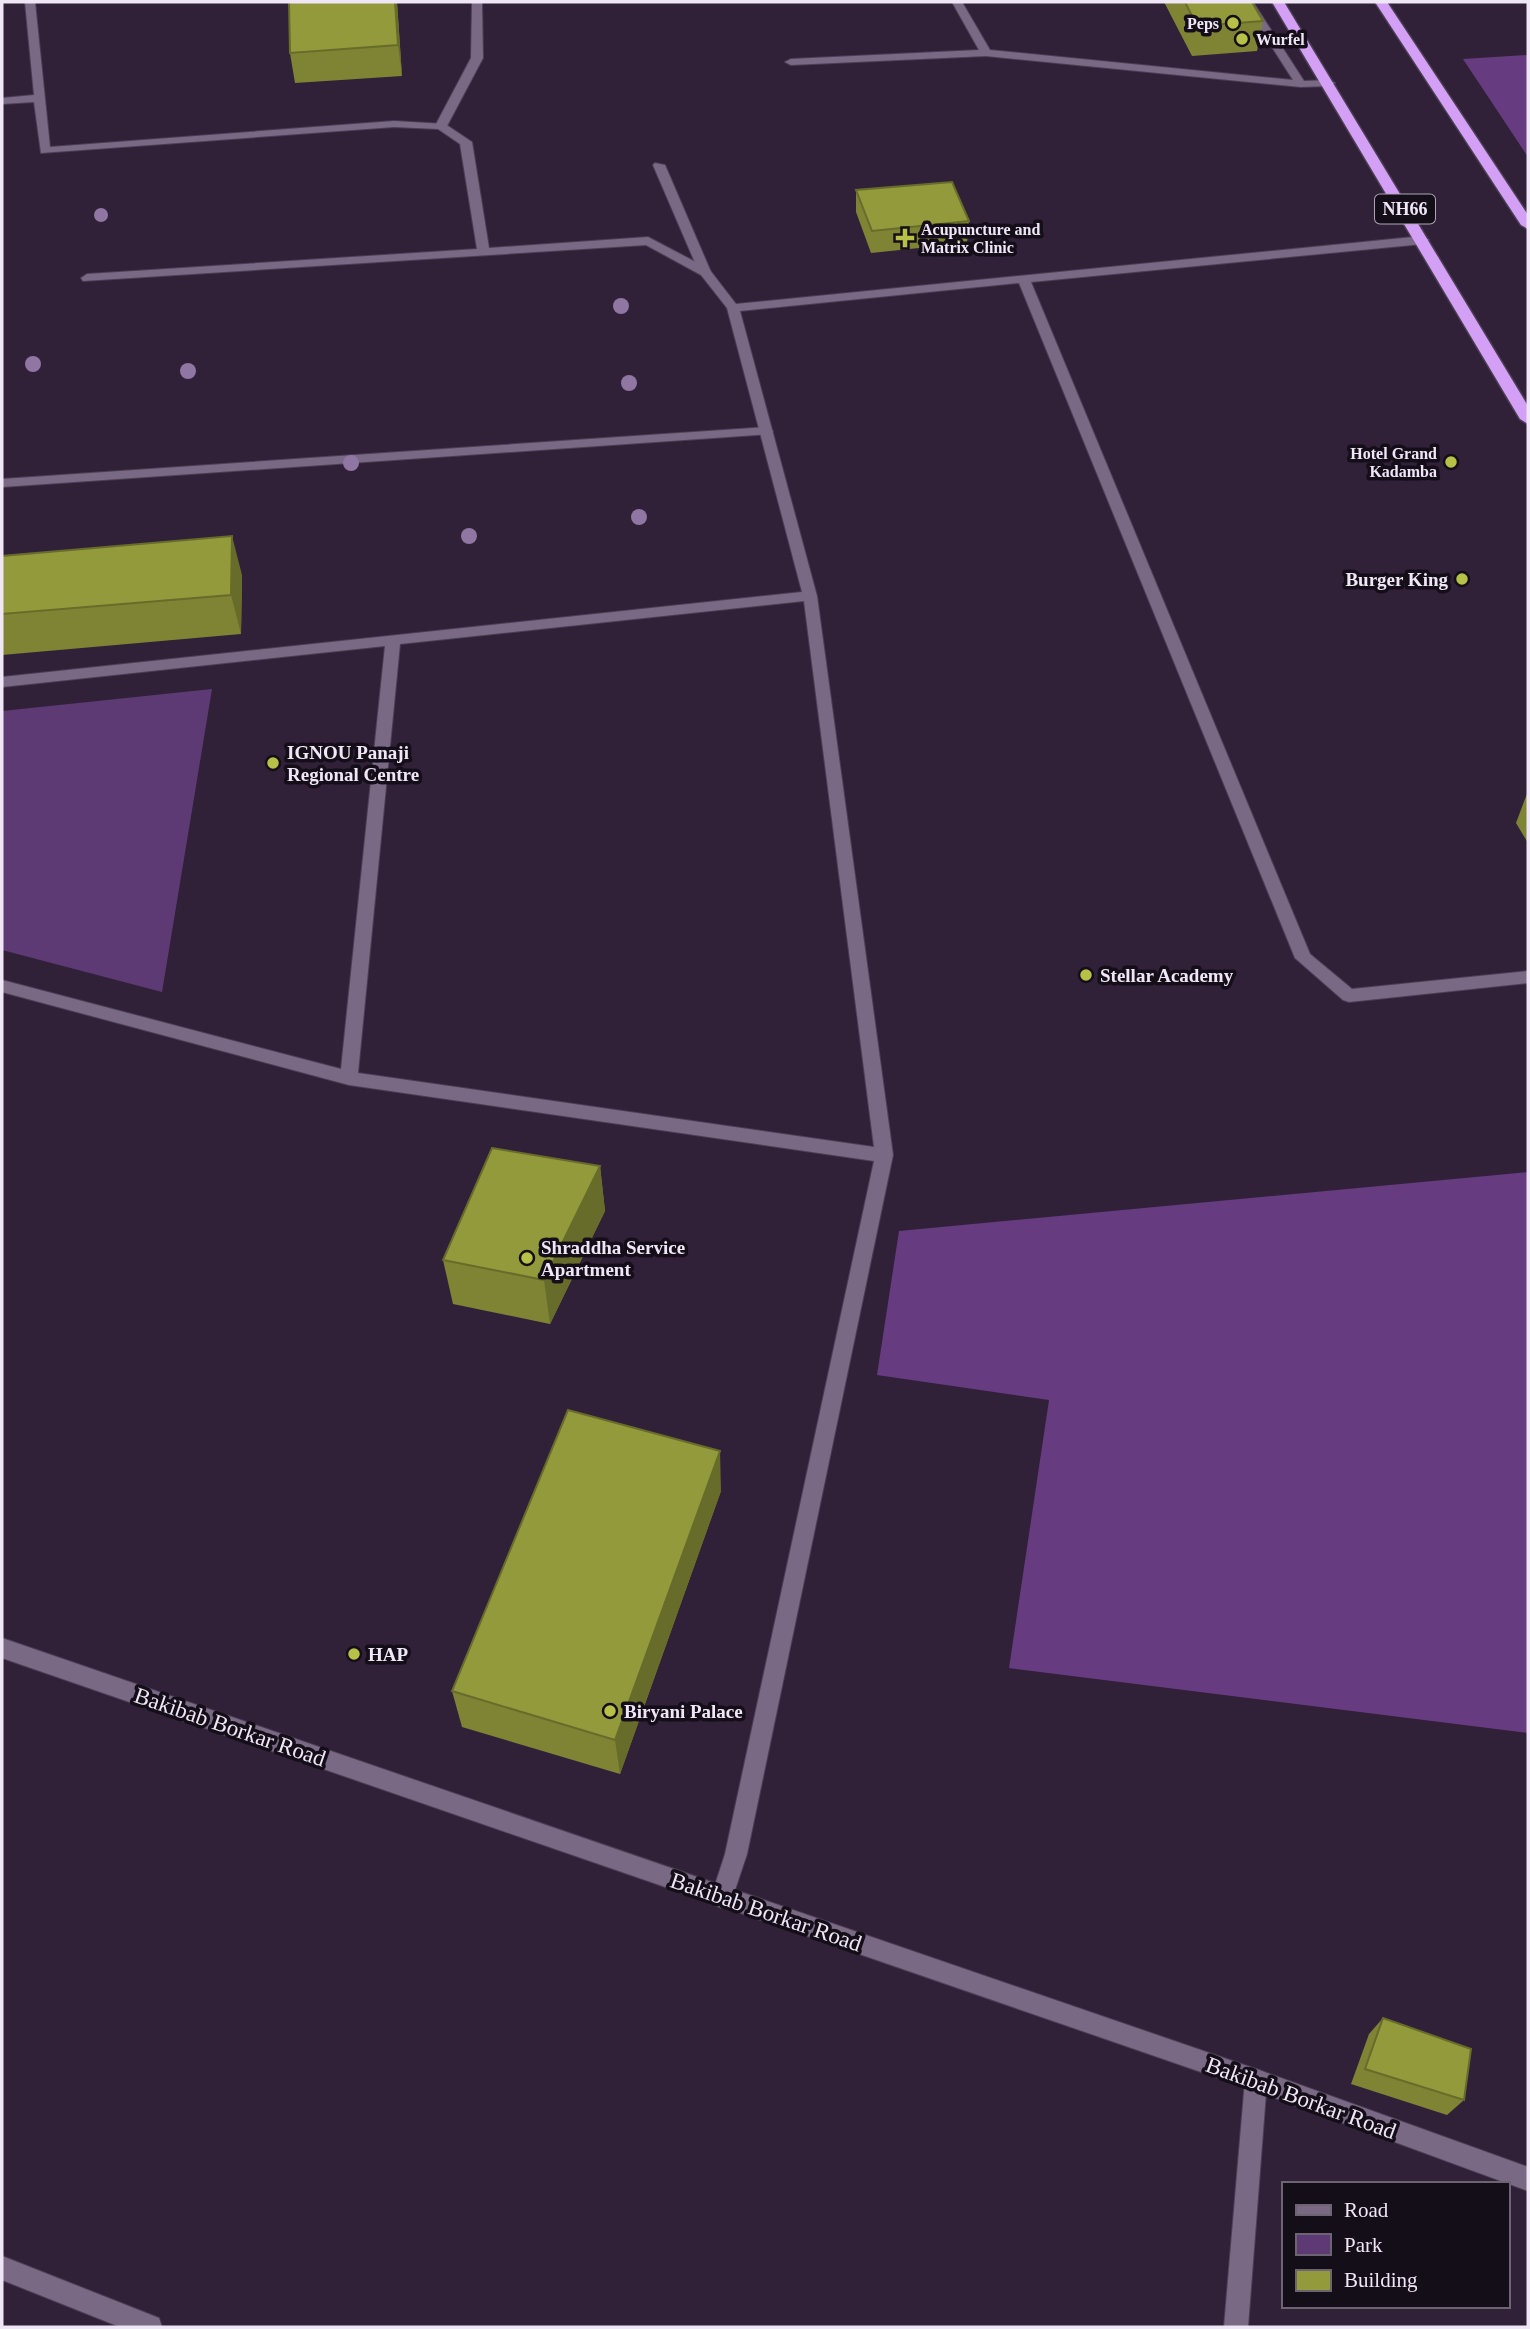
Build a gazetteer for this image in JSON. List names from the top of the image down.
{
  "streets": {
    "highway": ["NH66"],
    "street": ["Bakibab Borkar Road"]
  },
  "places": {
    "other": [
      "Peps",
      "Wurfel",
      "Hotel Grand Kadamba",
      "Burger King",
      "IGNOU Panaji Regional Centre",
      "Stellar Academy",
      "Shraddha Service Apartment",
      "HAP",
      "Biryani Palace"
    ],
    "health": ["Acupuncture and Matrix Clinic"]
  },
  "legend": ["Road", "Park", "Building"]
}
